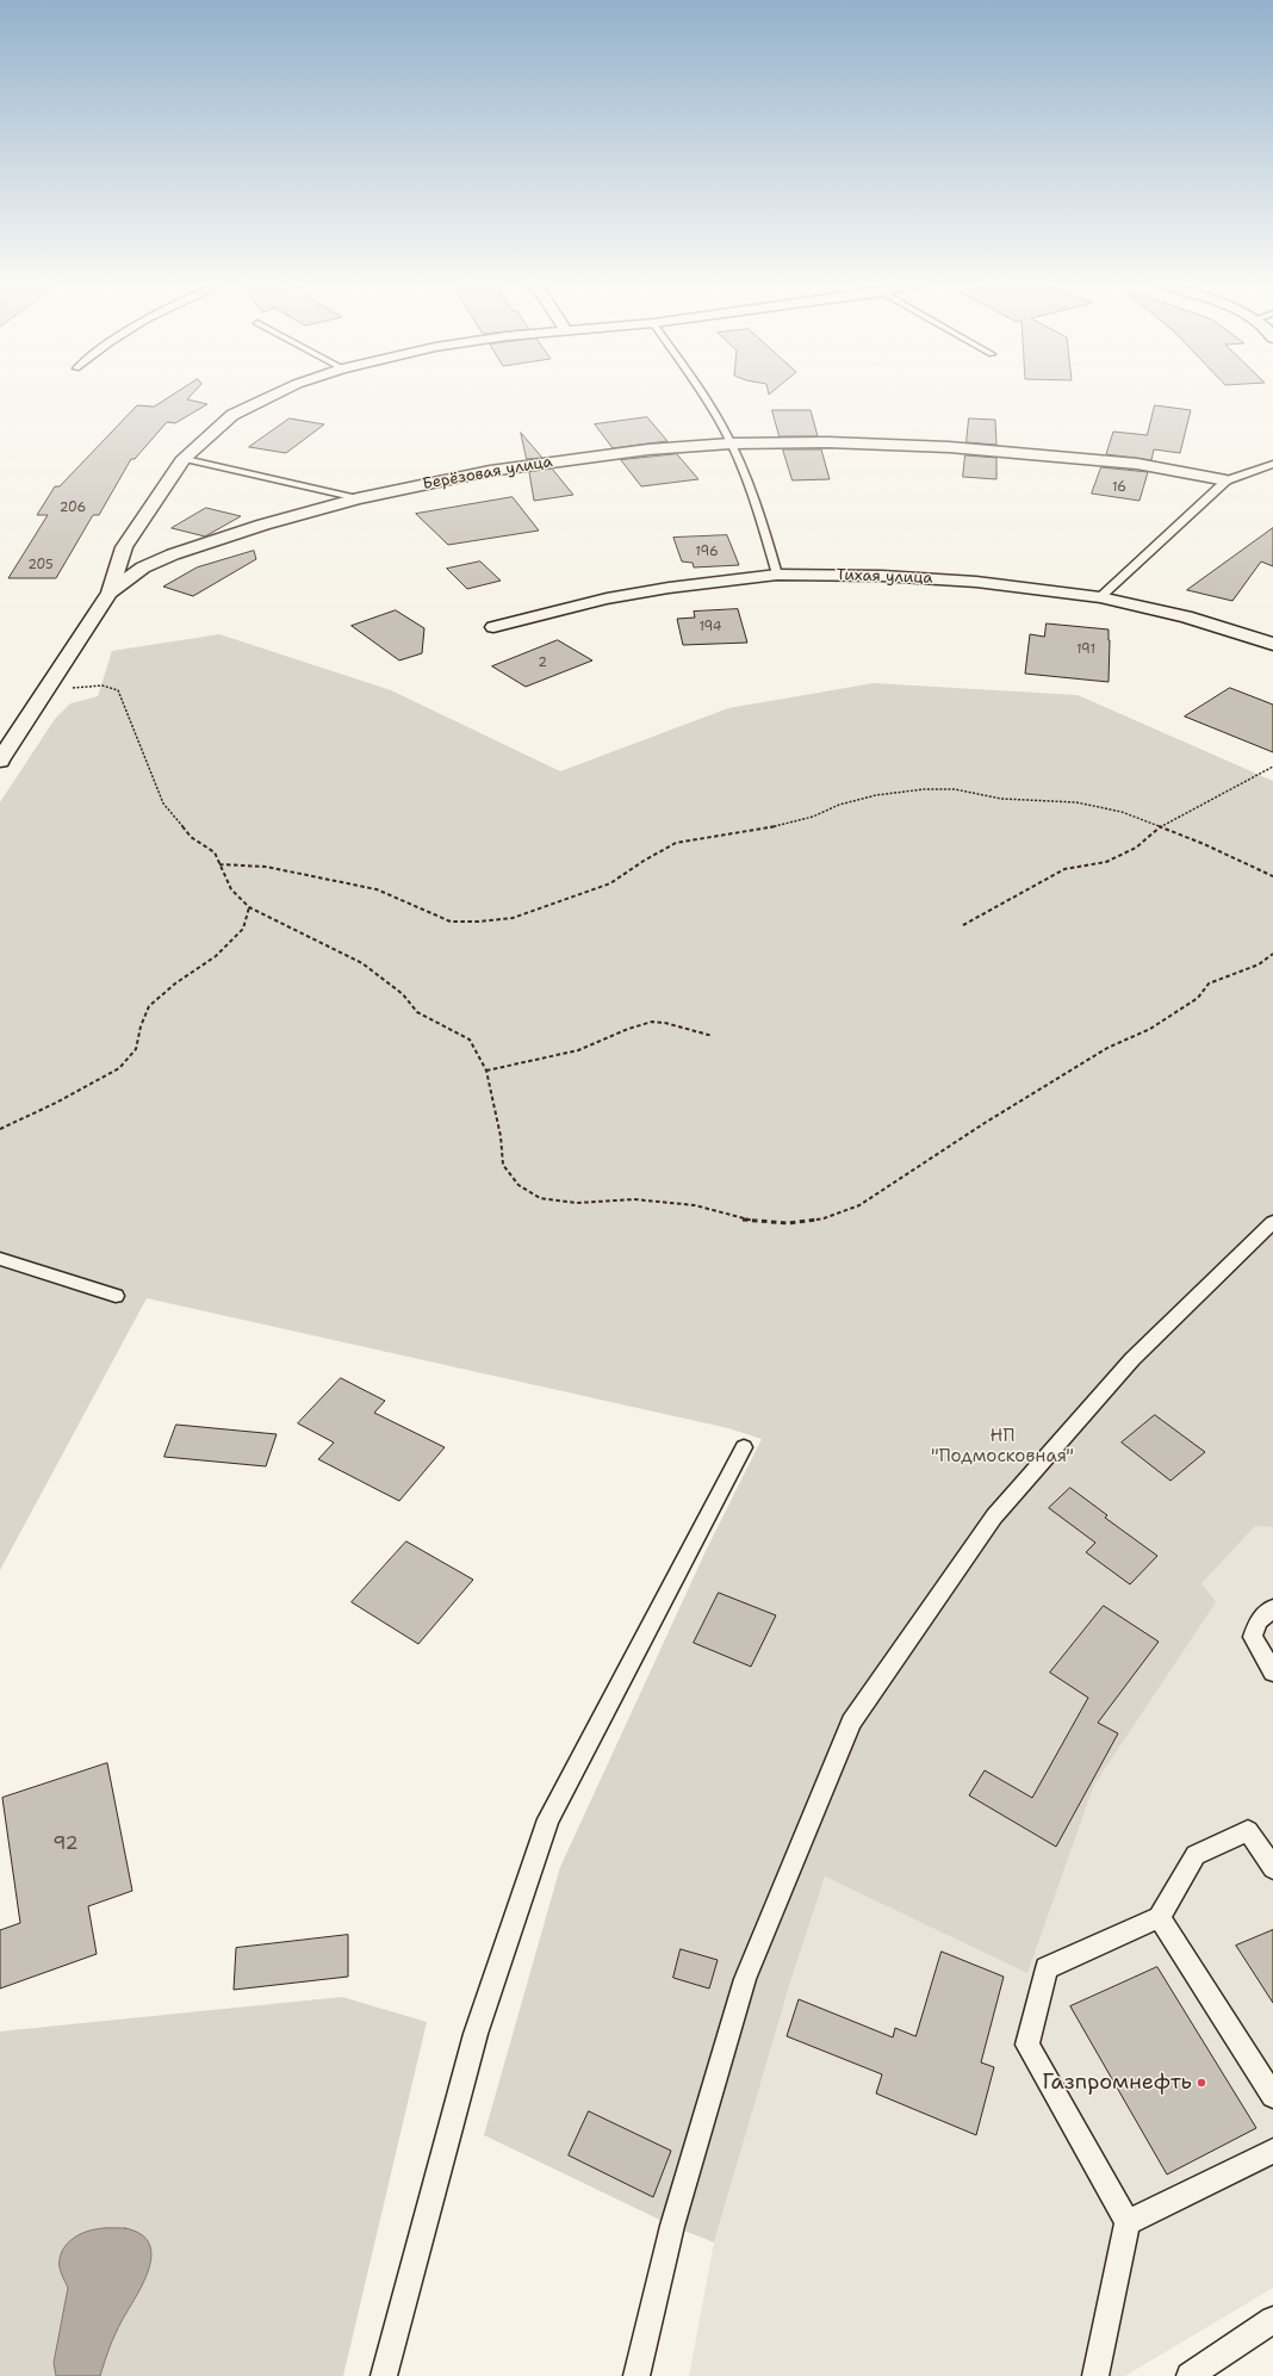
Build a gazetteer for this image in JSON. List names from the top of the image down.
{
  "streets": {
    "street": ["Берёзовая улица", "Тихая улица"]
  },
  "parks": ["НП \"Подмосковная\""],
  "places": ["Газпромнефть"],
  "house_numbers": [
    "16",
    "206",
    "196",
    "205",
    "194",
    "191",
    "2",
    "92"
  ]
}
